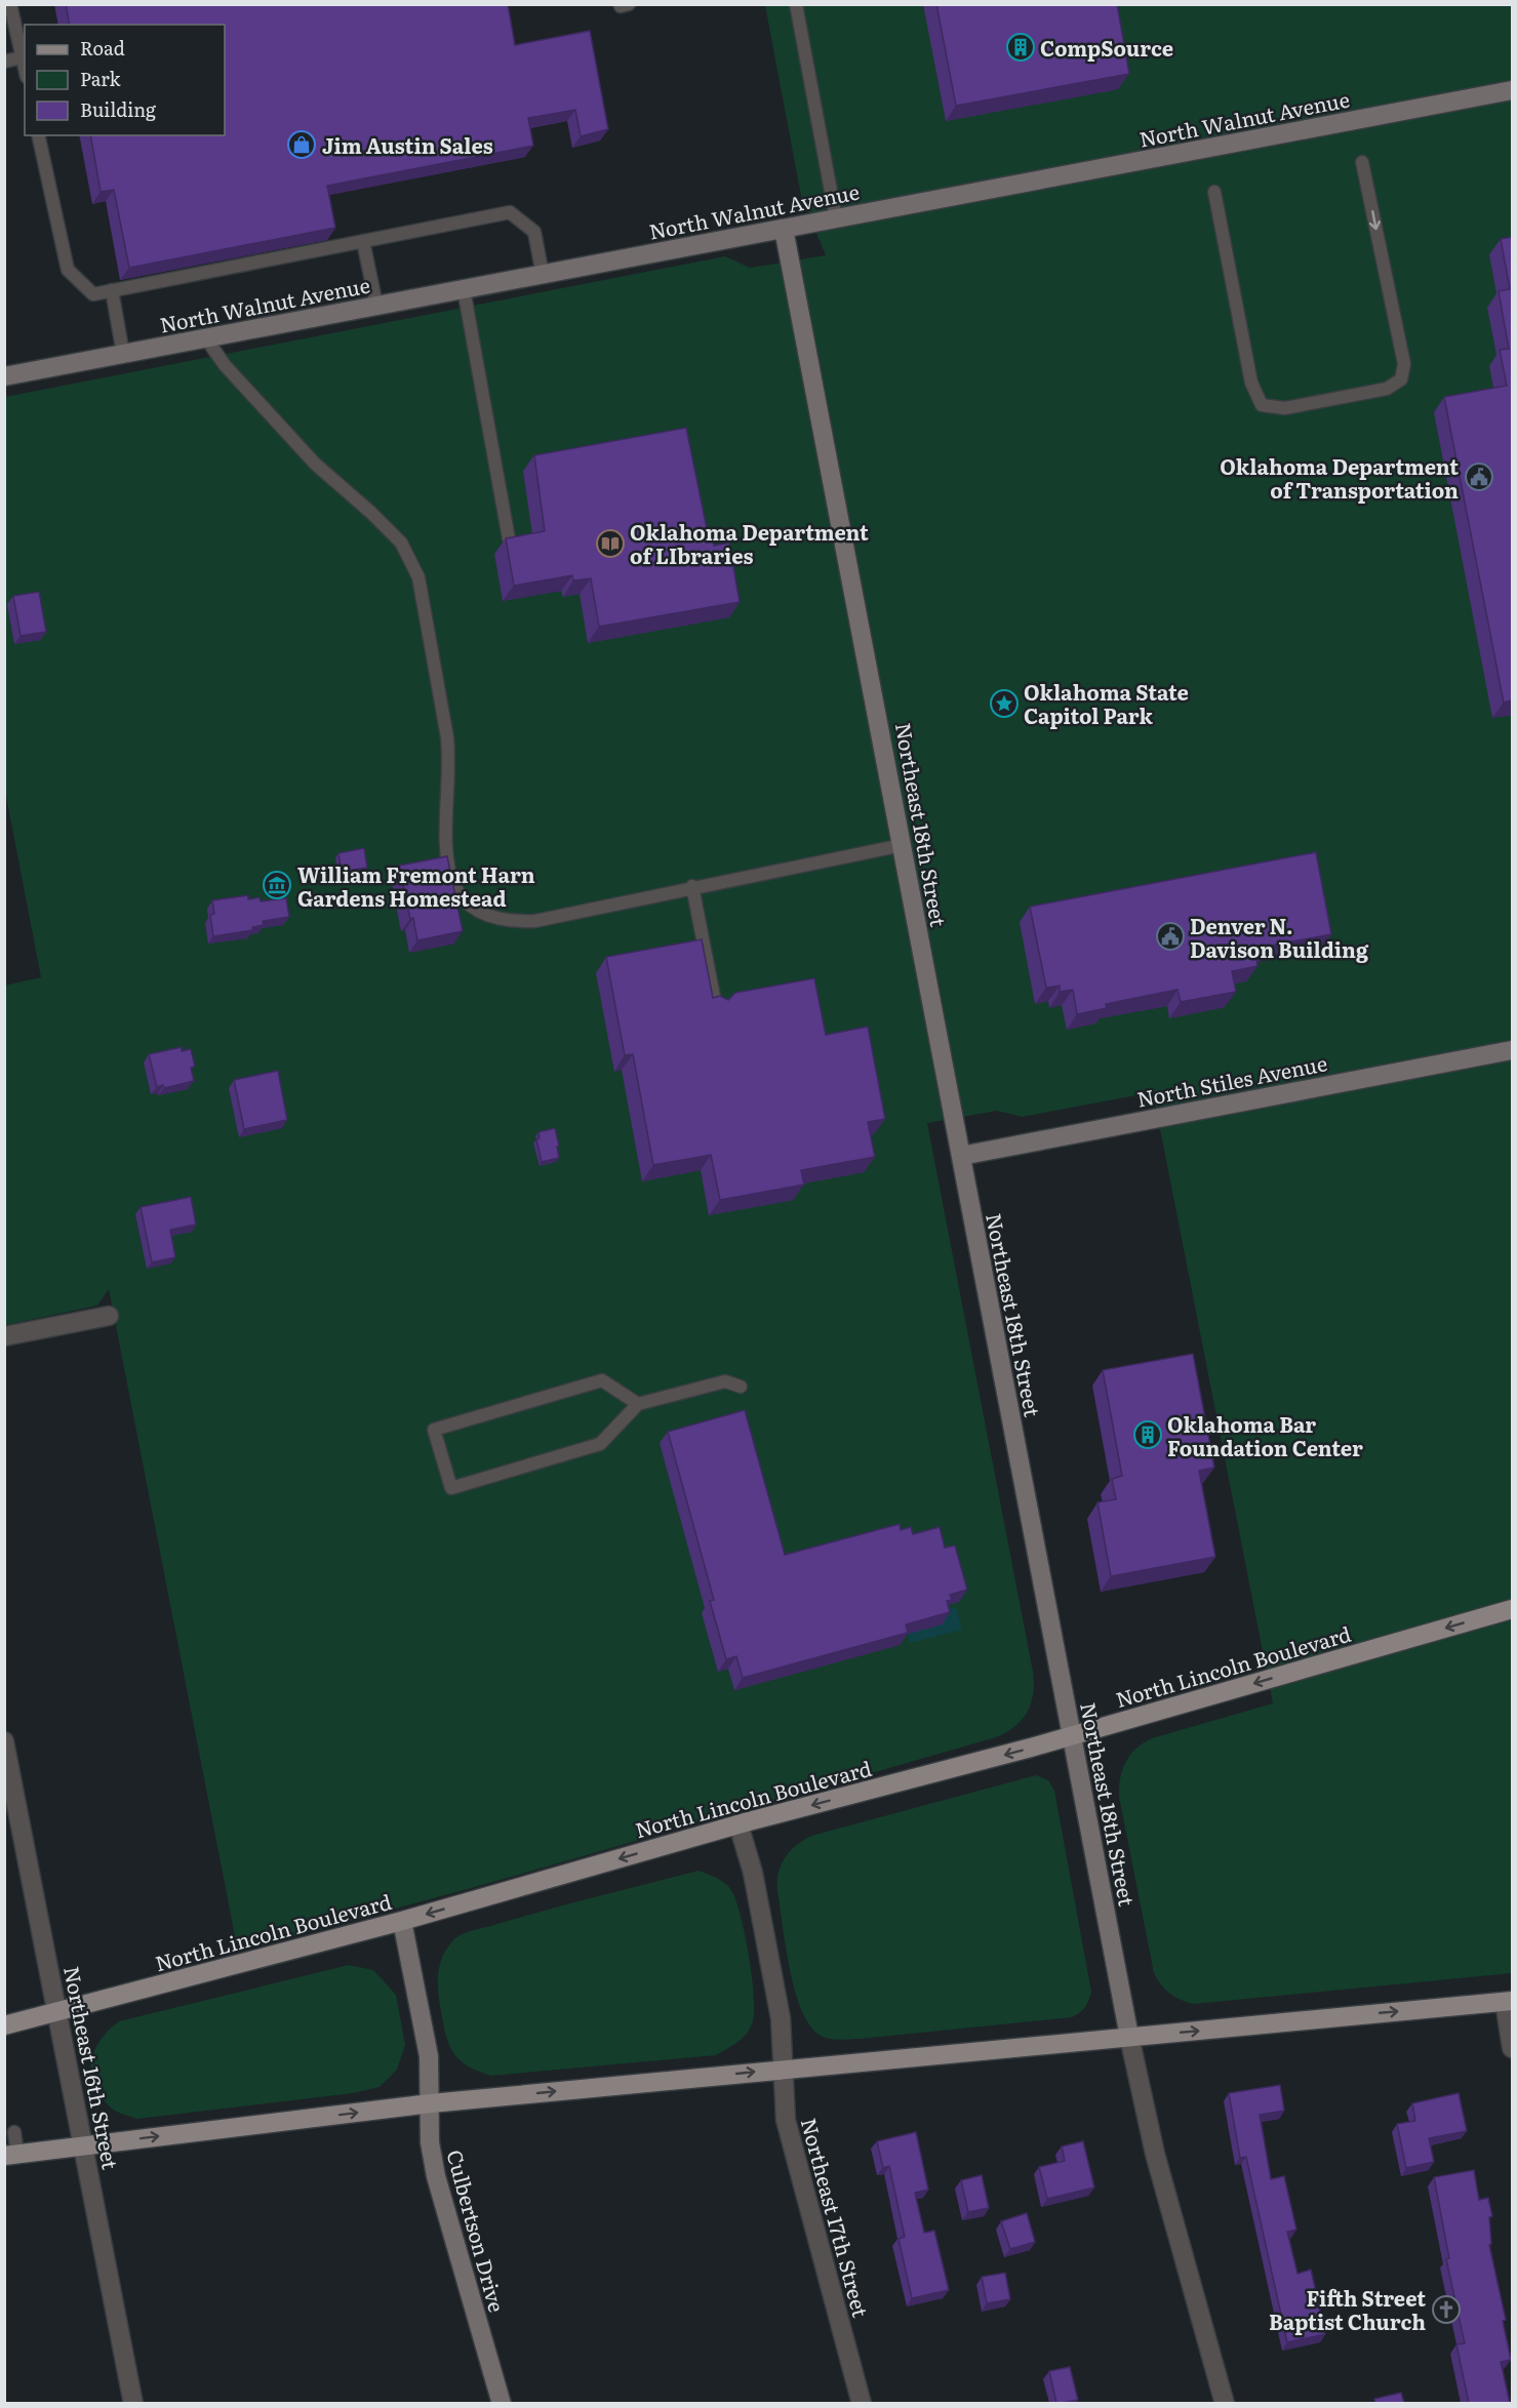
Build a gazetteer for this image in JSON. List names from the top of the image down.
{
  "streets": {
    "main road": ["North Lincoln Boulevard"],
    "street": [
      "North Walnut Avenue",
      "Northeast 18th Street",
      "North Stiles Avenue",
      "Northeast 16th Street",
      "Northeast 17th Street",
      "Culbertson Drive"
    ]
  },
  "crossings": [
    ["North Walnut Avenue", "Northeast 18th Street"],
    ["Northeast 18th Street", "North Stiles Avenue"],
    ["Northeast 18th Street", "North Lincoln Boulevard"],
    ["North Lincoln Boulevard", "Northeast 16th Street"],
    ["North Lincoln Boulevard", "Northeast 17th Street"],
    ["North Lincoln Boulevard", "Culbertson Drive"]
  ],
  "one_way": ["North Lincoln Boulevard"],
  "places": {
    "building": ["CompSource", "Oklahoma Bar Foundation Center"],
    "shop": ["Jim Austin Sales"],
    "public building": ["Oklahoma Department of Transportation", "Denver N. Davison Building"],
    "library": ["Oklahoma Department of LIbraries"],
    "place": ["Oklahoma State Capitol Park"],
    "museum": ["William Fremont Harn Gardens Homestead"],
    "church": ["Fifth Street Baptist Church"]
  },
  "legend": ["Road", "Park", "Building"]
}
